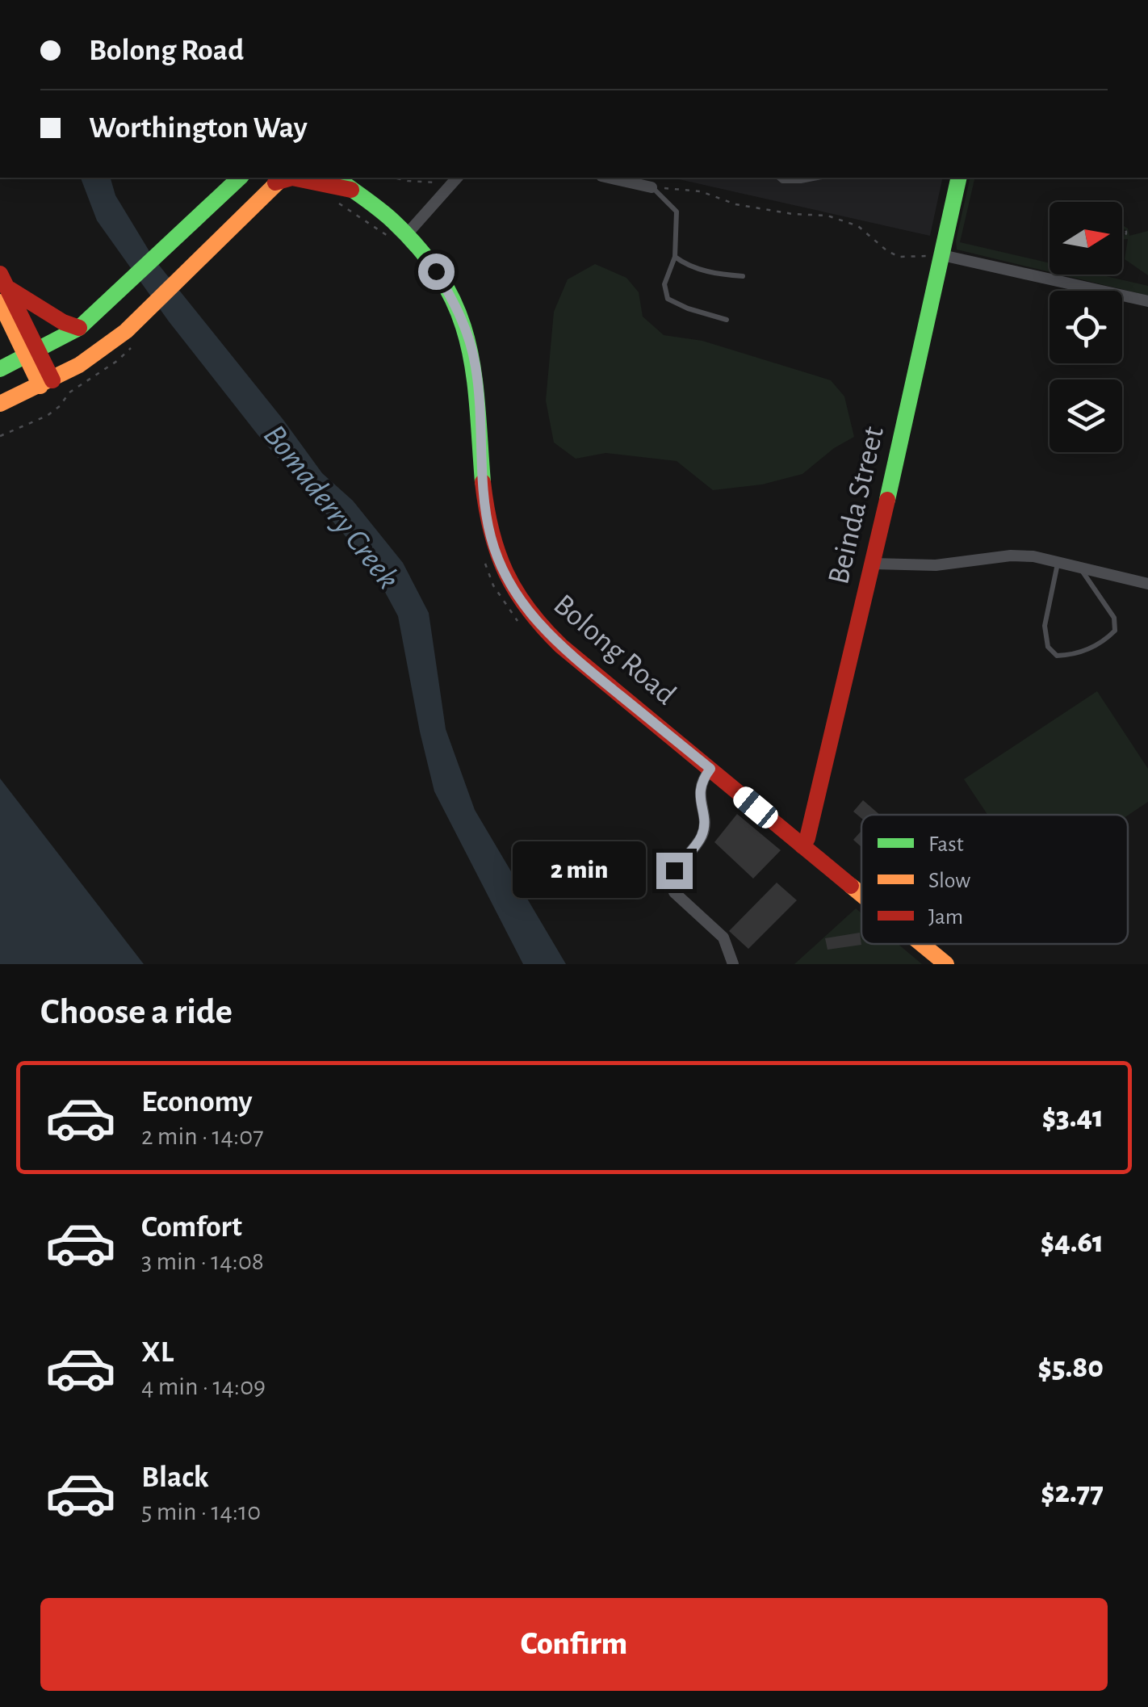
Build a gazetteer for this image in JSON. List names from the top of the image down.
{
  "streets": {
    "main road": ["Beinda Street", "Bolong Road"]
  },
  "crossings": [
    ["Beinda Street", "Bolong Road"]
  ],
  "water": ["Bomaderry Creek"],
  "legend": ["Fast", "Slow", "Jam"],
  "north": "right",
  "page": {
    "banner": ["Bolong Road", "Worthington Way"],
    "bubble": "2 min",
    "heading": "Choose a ride",
    "list": [
      {
        "name": "Economy",
        "note": "2 min · 14:07",
        "value": "$3.41"
      },
      {
        "name": "Comfort",
        "note": "3 min · 14:08",
        "value": "$4.61"
      },
      {
        "name": "XL",
        "note": "4 min · 14:09",
        "value": "$5.80"
      },
      {
        "name": "Black",
        "note": "5 min · 14:10",
        "value": "$2.77"
      }
    ],
    "buttons": "Confirm"
  }
}
